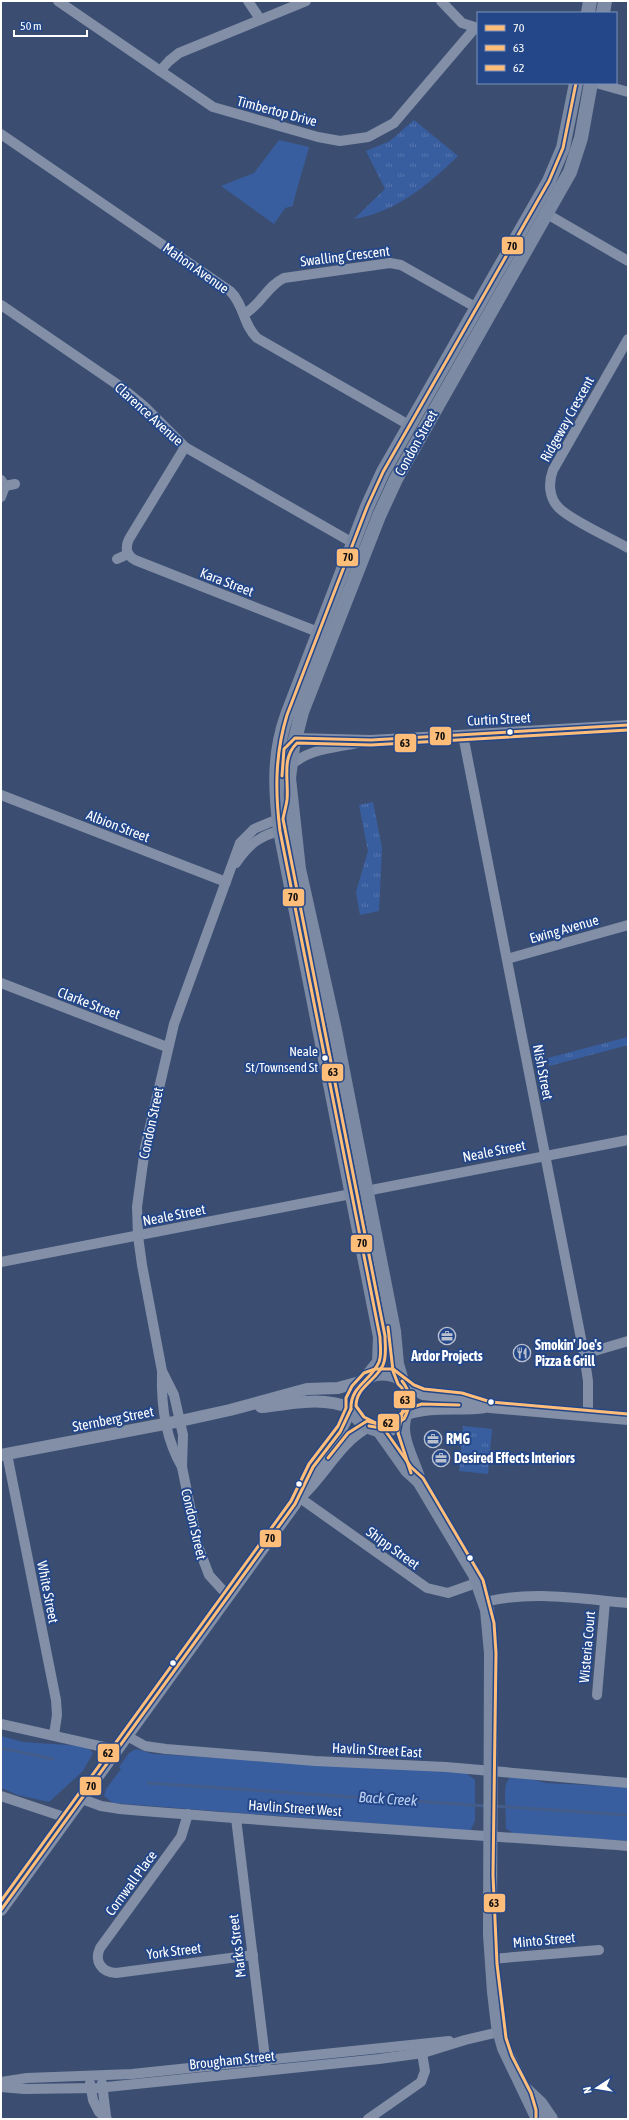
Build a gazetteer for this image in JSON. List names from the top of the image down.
{
  "streets": {
    "main road": ["Mahon Avenue", "Clarence Avenue", "Condon Street"],
    "street": [
      "Timbertop Drive",
      "Swalling Crescent",
      "Ridgeway Crescent",
      "Kara Street",
      "Curtin Street",
      "Albion Street",
      "Ewing Avenue",
      "Clarke Street",
      "Nish Street",
      "Neale Street",
      "Sternberg Street",
      "Shipp Street",
      "White Street",
      "Wisteria Court",
      "Havlin Street East",
      "Havlin Street West",
      "Cornwall Place",
      "Minto Street",
      "Marks Street",
      "York Street",
      "Brougham Street"
    ]
  },
  "crossings": [
    ["Swalling Crescent", "Mahon Avenue"],
    ["Swalling Crescent", "Condon Street"],
    ["Mahon Avenue", "Condon Street"],
    ["Clarence Avenue", "Condon Street"],
    ["Condon Street", "Kara Street"],
    ["Condon Street", "Curtin Street"],
    ["Condon Street", "Albion Street"],
    ["Condon Street", "Clarke Street"],
    ["Condon Street", "Neale Street"],
    ["Condon Street", "Sternberg Street"],
    ["Curtin Street", "Nish Street"],
    ["Ewing Avenue", "Nish Street"],
    ["Nish Street", "Neale Street"],
    ["Sternberg Street", "White Street"],
    ["Havlin Street West", "Cornwall Place"],
    ["Havlin Street West", "Marks Street"],
    ["Cornwall Place", "York Street"],
    ["Marks Street", "York Street"],
    ["Marks Street", "Brougham Street"]
  ],
  "water": ["Back Creek"],
  "places": {
    "other": ["Neale St/Townsend St"],
    "office": ["Ardor Projects", "RMG", "Desired Effects Interiors"],
    "restaurant": ["Smokin' Joe's Pizza & Grill"]
  },
  "lines": ["transit line 70", "transit line 63", "transit line 62"],
  "legend": ["70", "63", "62"],
  "scale_bar": "50 m",
  "north": "left"
}
